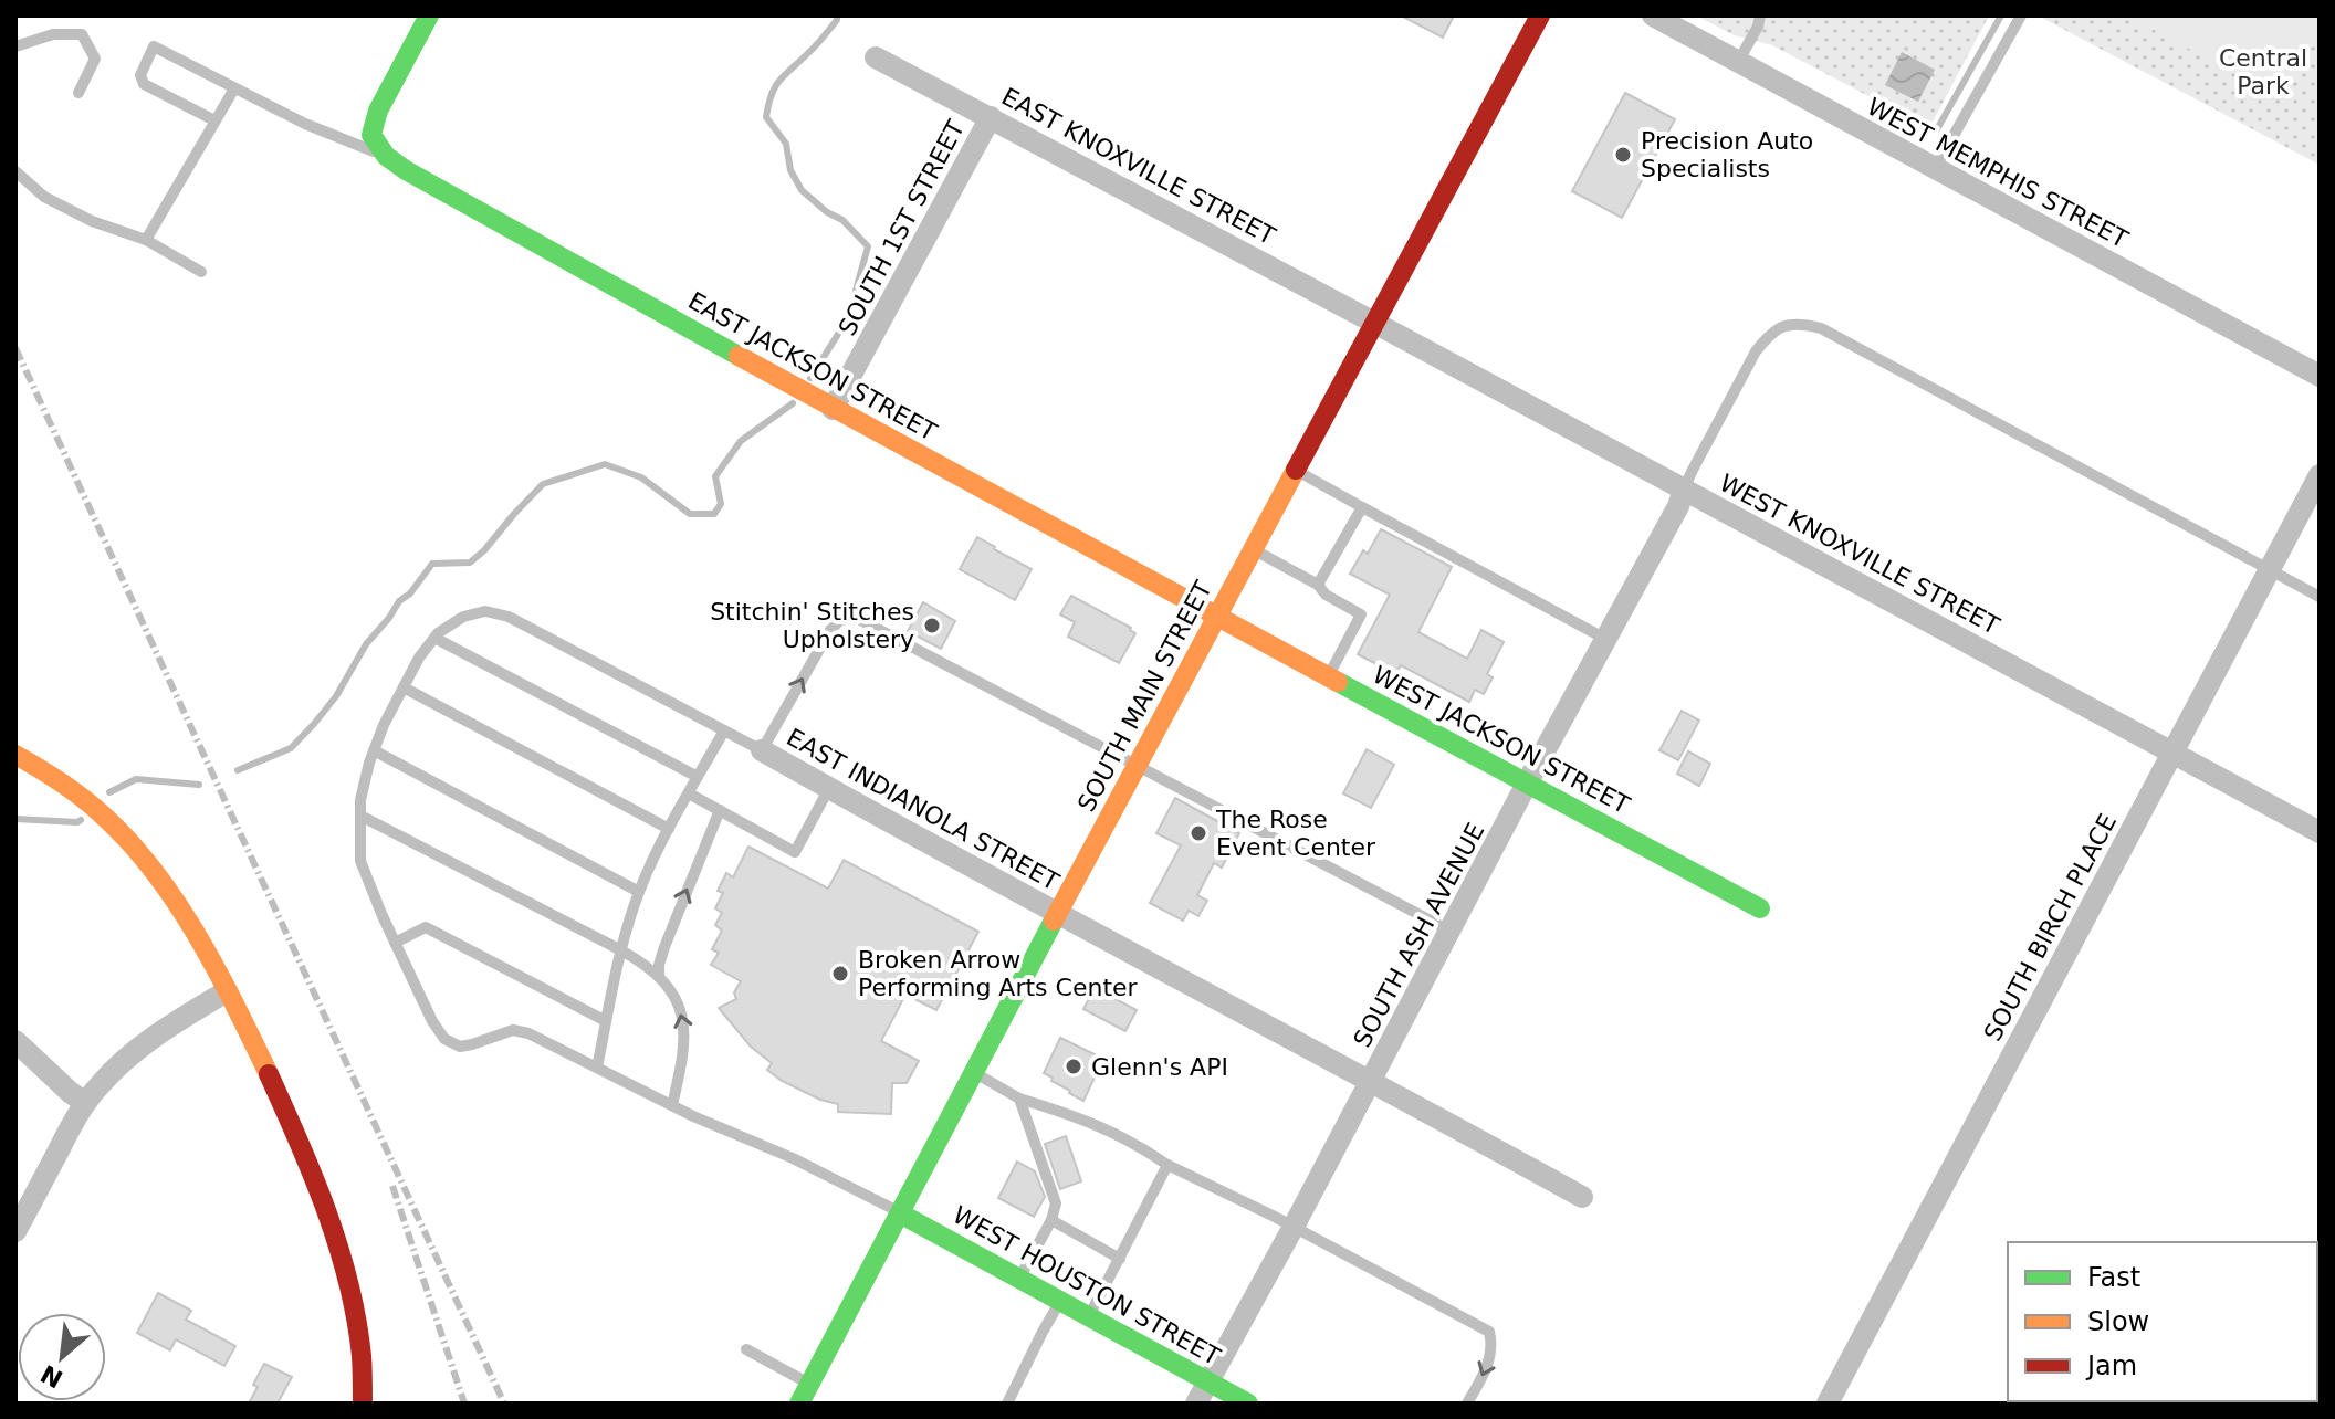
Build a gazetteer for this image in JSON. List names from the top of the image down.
{
  "streets": {
    "street": [
      "EAST KNOXVILLE STREET",
      "WEST MEMPHIS STREET",
      "SOUTH 1ST STREET",
      "EAST JACKSON STREET",
      "WEST KNOXVILLE STREET",
      "SOUTH MAIN STREET",
      "WEST JACKSON STREET",
      "EAST INDIANOLA STREET",
      "SOUTH BIRCH PLACE",
      "SOUTH ASH AVENUE",
      "WEST HOUSTON STREET"
    ]
  },
  "crossings": [
    ["EAST KNOXVILLE STREET", "SOUTH 1ST STREET"],
    ["EAST KNOXVILLE STREET", "WEST KNOXVILLE STREET"],
    ["EAST KNOXVILLE STREET", "SOUTH MAIN STREET"],
    ["SOUTH 1ST STREET", "EAST JACKSON STREET"],
    ["EAST JACKSON STREET", "SOUTH MAIN STREET"],
    ["EAST JACKSON STREET", "WEST JACKSON STREET"],
    ["WEST KNOXVILLE STREET", "SOUTH MAIN STREET"],
    ["WEST KNOXVILLE STREET", "SOUTH BIRCH PLACE"],
    ["WEST KNOXVILLE STREET", "SOUTH ASH AVENUE"],
    ["SOUTH MAIN STREET", "WEST JACKSON STREET"],
    ["SOUTH MAIN STREET", "EAST INDIANOLA STREET"],
    ["SOUTH MAIN STREET", "WEST HOUSTON STREET"],
    ["WEST JACKSON STREET", "SOUTH ASH AVENUE"],
    ["EAST INDIANOLA STREET", "SOUTH ASH AVENUE"],
    ["SOUTH ASH AVENUE", "WEST HOUSTON STREET"]
  ],
  "parks": ["Central Park"],
  "places": [
    "Precision Auto Specialists",
    "Stitchin' Stitches Upholstery",
    "The Rose Event Center",
    "Broken Arrow Performing Arts Center",
    "Glenn's API"
  ],
  "legend": ["Fast", "Slow", "Jam"],
  "north": "bottom left"
}
